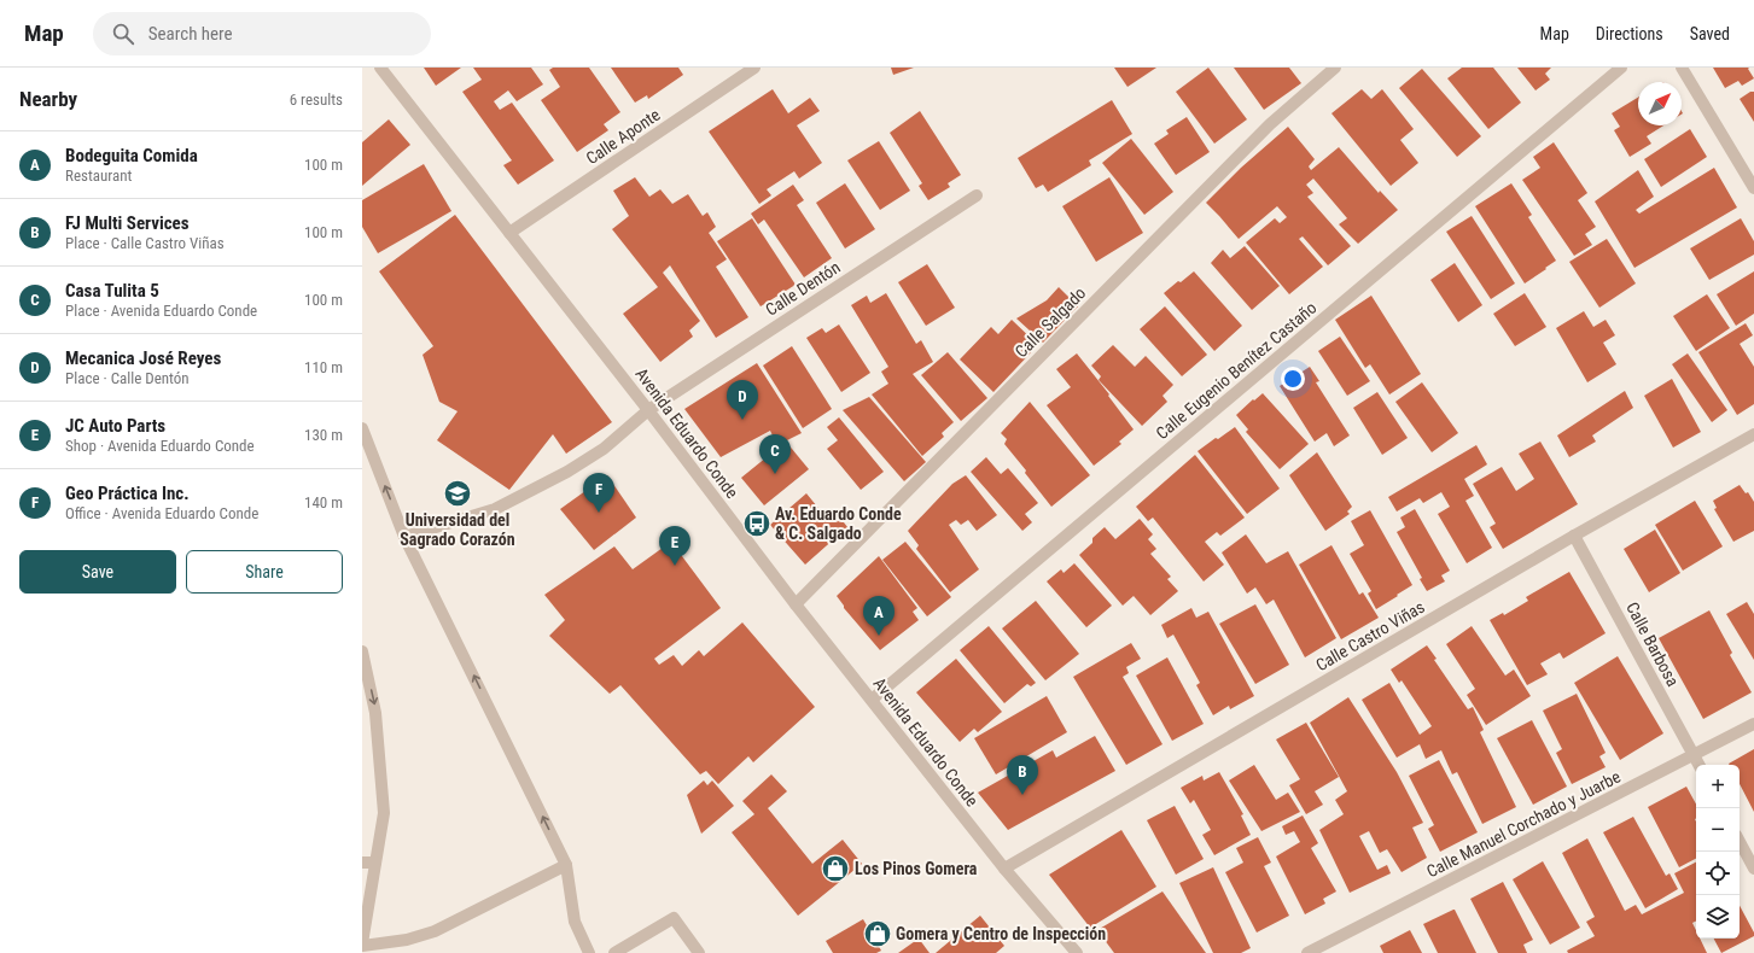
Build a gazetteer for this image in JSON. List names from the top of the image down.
{
  "streets": {
    "street": [
      "Calle Aponte",
      "Calle Dentón",
      "Calle Salgado",
      "Calle Eugenio Benítez Castaño",
      "Avenida Eduardo Conde",
      "Calle Castro Viñas",
      "Calle Barbosa",
      "Calle Manuel Corchado y Juarbe"
    ]
  },
  "crossings": [
    ["Calle Aponte", "Avenida Eduardo Conde"],
    ["Calle Dentón", "Avenida Eduardo Conde"],
    ["Calle Salgado", "Avenida Eduardo Conde"],
    ["Calle Eugenio Benítez Castaño", "Avenida Eduardo Conde"],
    ["Avenida Eduardo Conde", "Calle Castro Viñas"],
    ["Calle Castro Viñas", "Calle Barbosa"],
    ["Calle Barbosa", "Calle Manuel Corchado y Juarbe"]
  ],
  "places": {
    "school or university": ["Universidad del Sagrado Corazón"],
    "bus stop": ["Av. Eduardo Conde & C. Salgado"],
    "shop": ["Los Pinos Gomera", "Gomera y Centro de Inspección"]
  },
  "north": "top right",
  "page": {
    "header": "Map",
    "search": "Search here",
    "nav": ["Map", "Directions", "Saved"],
    "heading": ["Nearby", "6 results"],
    "list": [
      {
        "mark": "A",
        "name": "Bodeguita Comida",
        "note": "Restaurant",
        "value": "100 m"
      },
      {
        "mark": "B",
        "name": "FJ Multi Services",
        "note": "Place · Calle Castro Viñas",
        "value": "100 m"
      },
      {
        "mark": "C",
        "name": "Casa Tulita 5",
        "note": "Place · Avenida Eduardo Conde",
        "value": "100 m"
      },
      {
        "mark": "D",
        "name": "Mecanica José Reyes",
        "note": "Place · Calle Dentón",
        "value": "110 m"
      },
      {
        "mark": "E",
        "name": "JC Auto Parts",
        "note": "Shop · Avenida Eduardo Conde",
        "value": "130 m"
      },
      {
        "mark": "F",
        "name": "Geo Práctica Inc.",
        "note": "Office · Avenida Eduardo Conde",
        "value": "140 m"
      }
    ],
    "pins": [
      "D",
      "C",
      "F",
      "E",
      "A",
      "B"
    ],
    "buttons": ["Save", "Share"],
    "map_buttons": ["+", "−"]
  }
}
